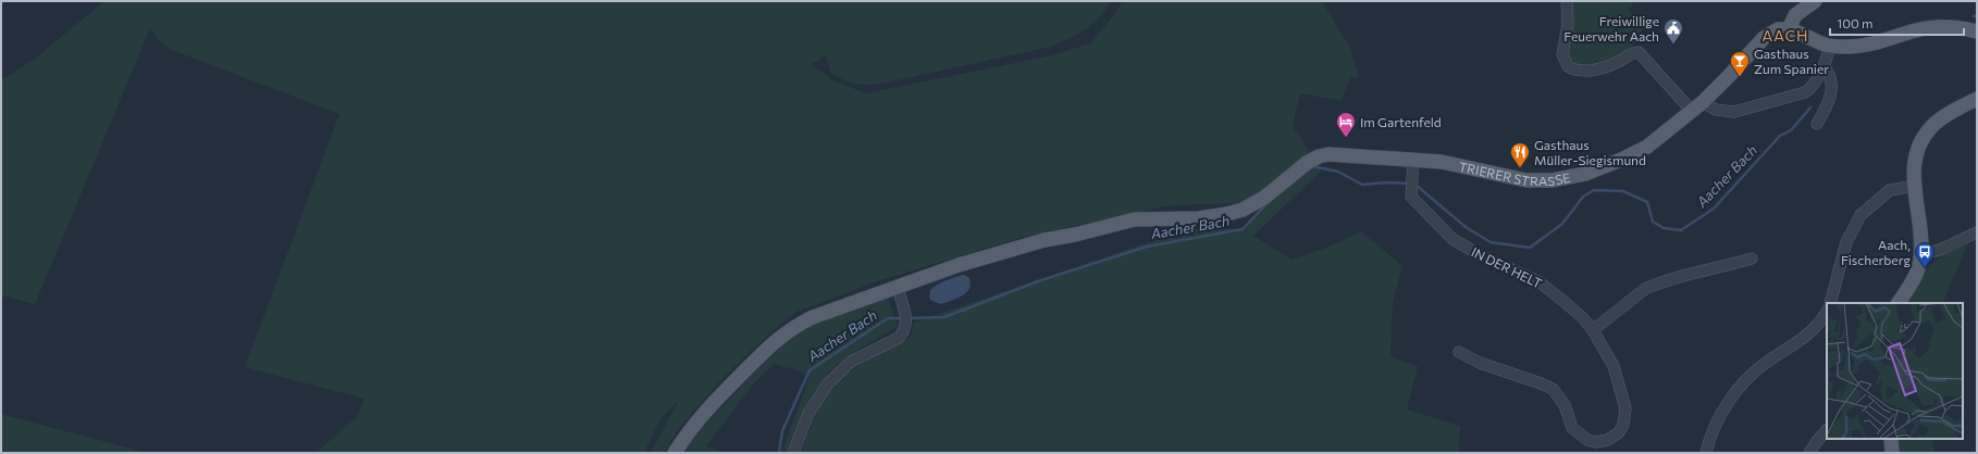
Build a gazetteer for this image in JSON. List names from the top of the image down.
{
  "streets": {
    "main road": ["TRIERER STRASSE"],
    "street": ["IN DER HELT"]
  },
  "crossings": [
    ["TRIERER STRASSE", "IN DER HELT"]
  ],
  "districts": ["AACH"],
  "water": ["Aacher Bach"],
  "places": {
    "public building": ["Freiwillige Feuerwehr Aach"],
    "bar": ["Gasthaus Zum Spanier"],
    "hotel": ["Im Gartenfeld"],
    "restaurant": ["Gasthaus Müller-Siegismund"],
    "bus stop": ["Aach, Fischerberg"]
  },
  "scale_bar": "100 m"
}
